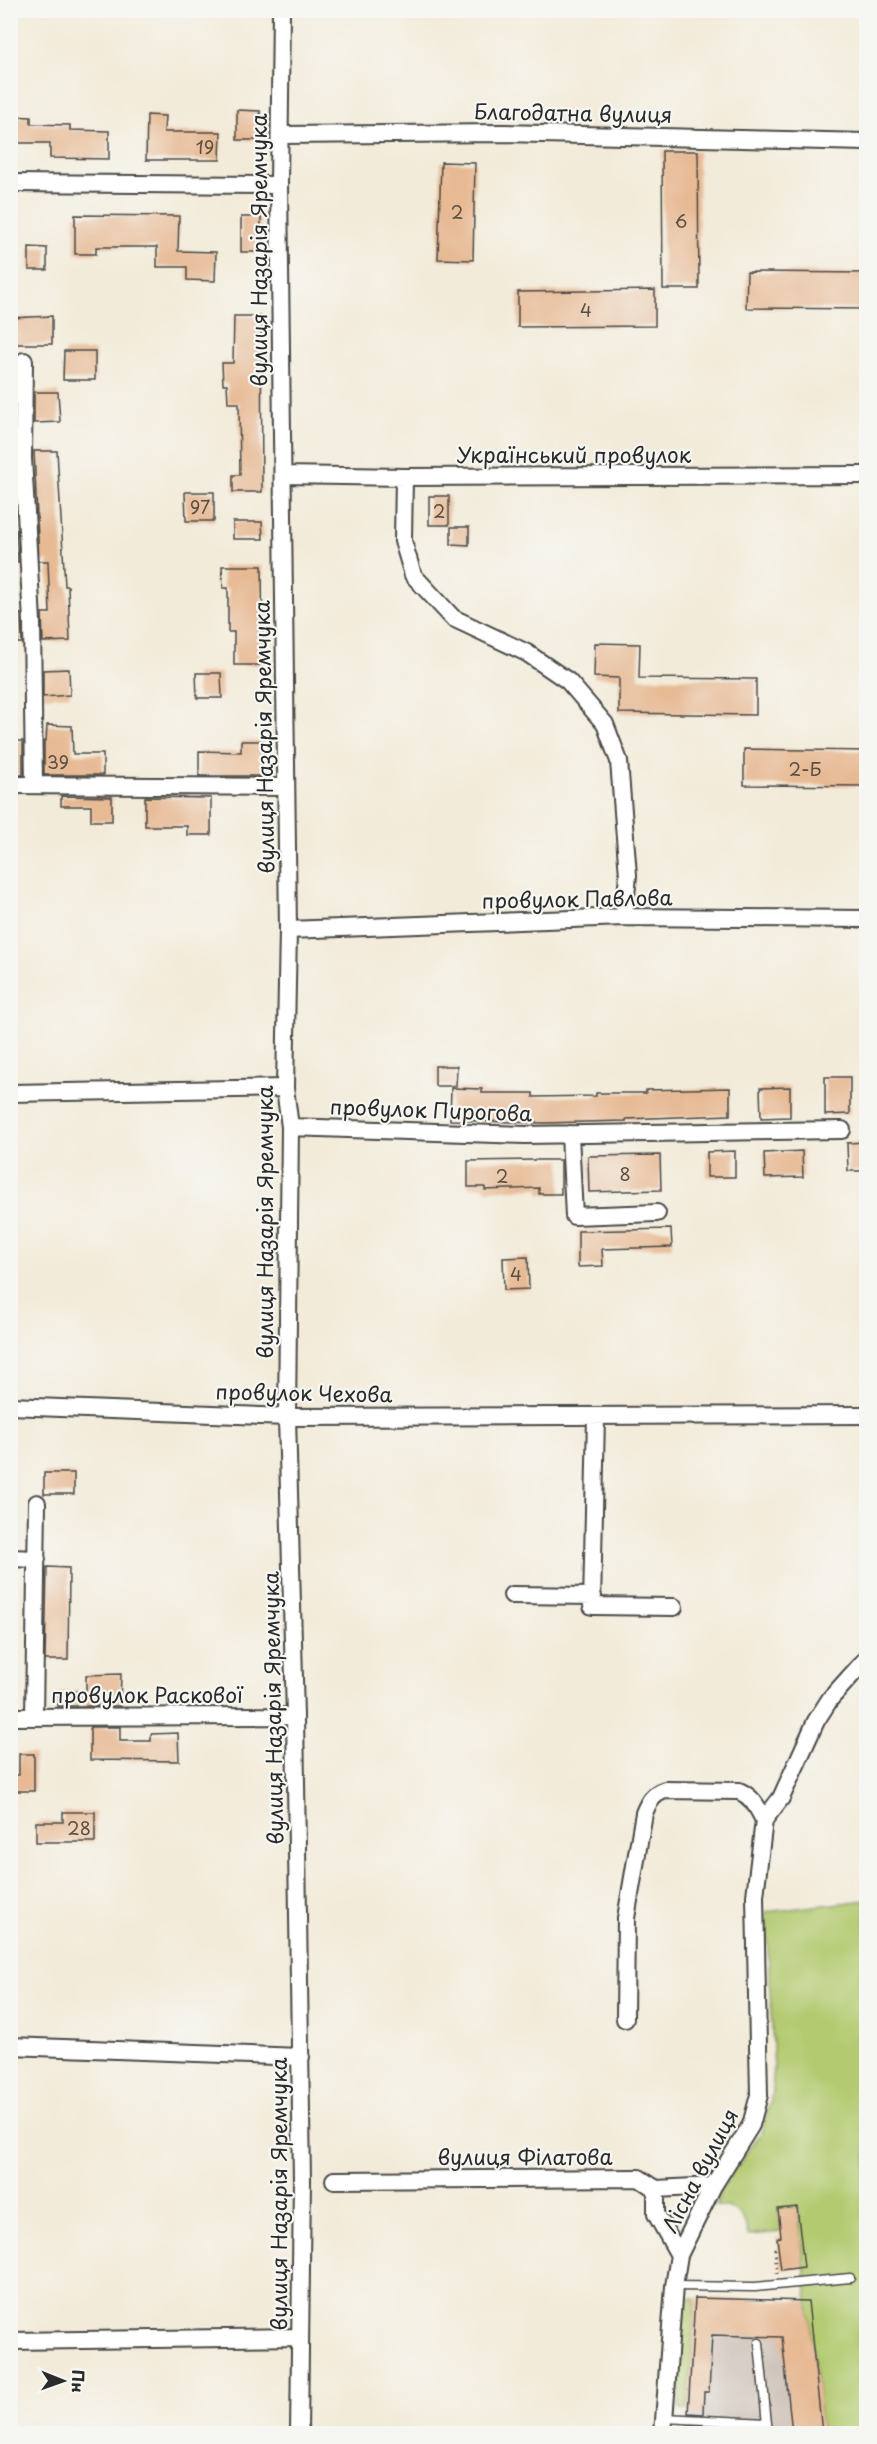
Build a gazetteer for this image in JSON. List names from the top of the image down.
{
  "streets": {
    "street": [
      "Благодатна вулиця",
      "вулиця Назарія Яремчука",
      "Український провулок",
      "провулок Павлова",
      "провулок Пирогова",
      "провулок Чехова",
      "провулок Раскової",
      "вулиця Філатова",
      "Лісна вулиця"
    ]
  },
  "crossings": [
    ["Благодатна вулиця", "вулиця Назарія Яремчука"],
    ["вулиця Назарія Яремчука", "Український провулок"],
    ["вулиця Назарія Яремчука", "провулок Павлова"],
    ["вулиця Назарія Яремчука", "провулок Пирогова"],
    ["вулиця Назарія Яремчука", "провулок Чехова"],
    ["вулиця Назарія Яремчука", "провулок Раскової"],
    ["вулиця Філатова", "Лісна вулиця"]
  ],
  "house_numbers": [
    "19",
    "2",
    "6",
    "4",
    "97",
    "2",
    "39",
    "2-Б",
    "8",
    "2",
    "4",
    "28"
  ],
  "north": "right"
}
